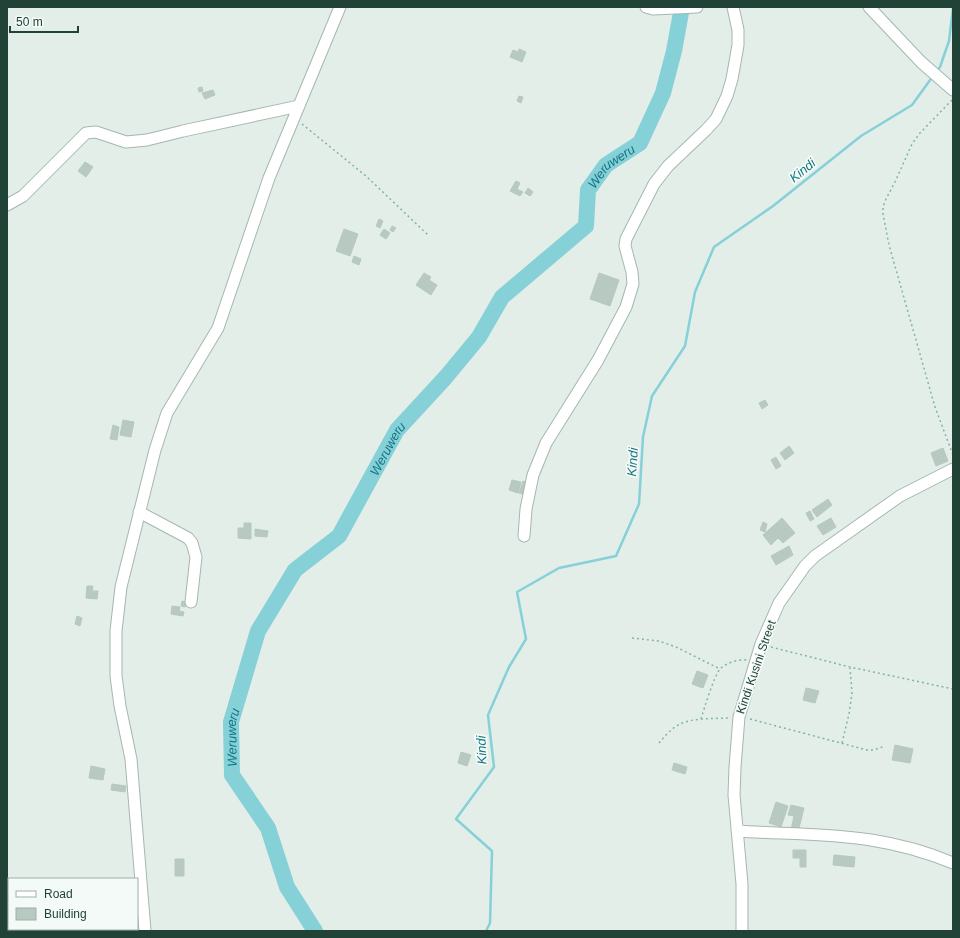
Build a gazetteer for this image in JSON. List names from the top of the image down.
{
  "streets": {
    "street": ["Kindi Kusini Street"]
  },
  "water": ["Weruweru", "Kindi"],
  "legend": ["Road", "Building"],
  "scale_bar": "50 m"
}
